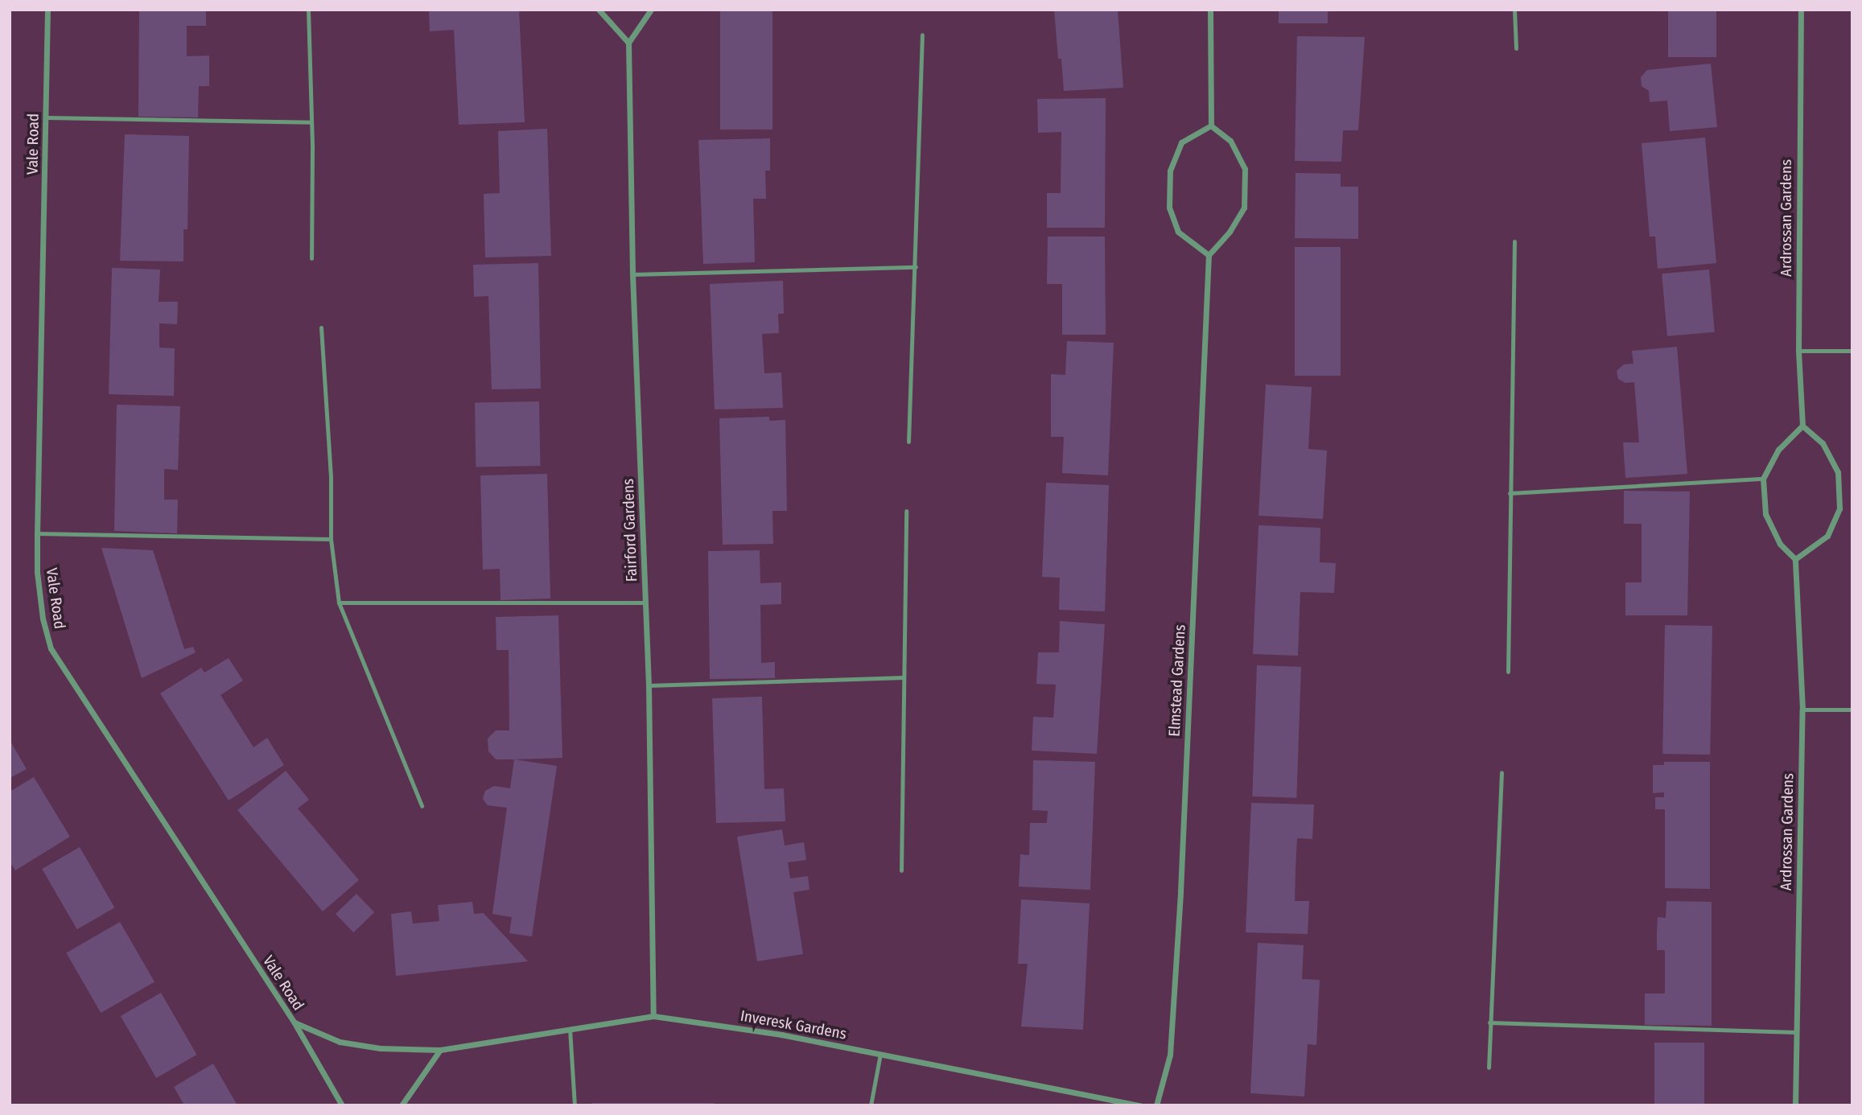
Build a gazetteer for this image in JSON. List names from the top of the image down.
{
  "streets": {
    "street": [
      "Vale Road",
      "Ardrossan Gardens",
      "Fairford Gardens",
      "Elmstead Gardens",
      "Inveresk Gardens"
    ]
  },
  "crossings": [
    ["Vale Road", "Inveresk Gardens"],
    ["Fairford Gardens", "Inveresk Gardens"]
  ]
}
